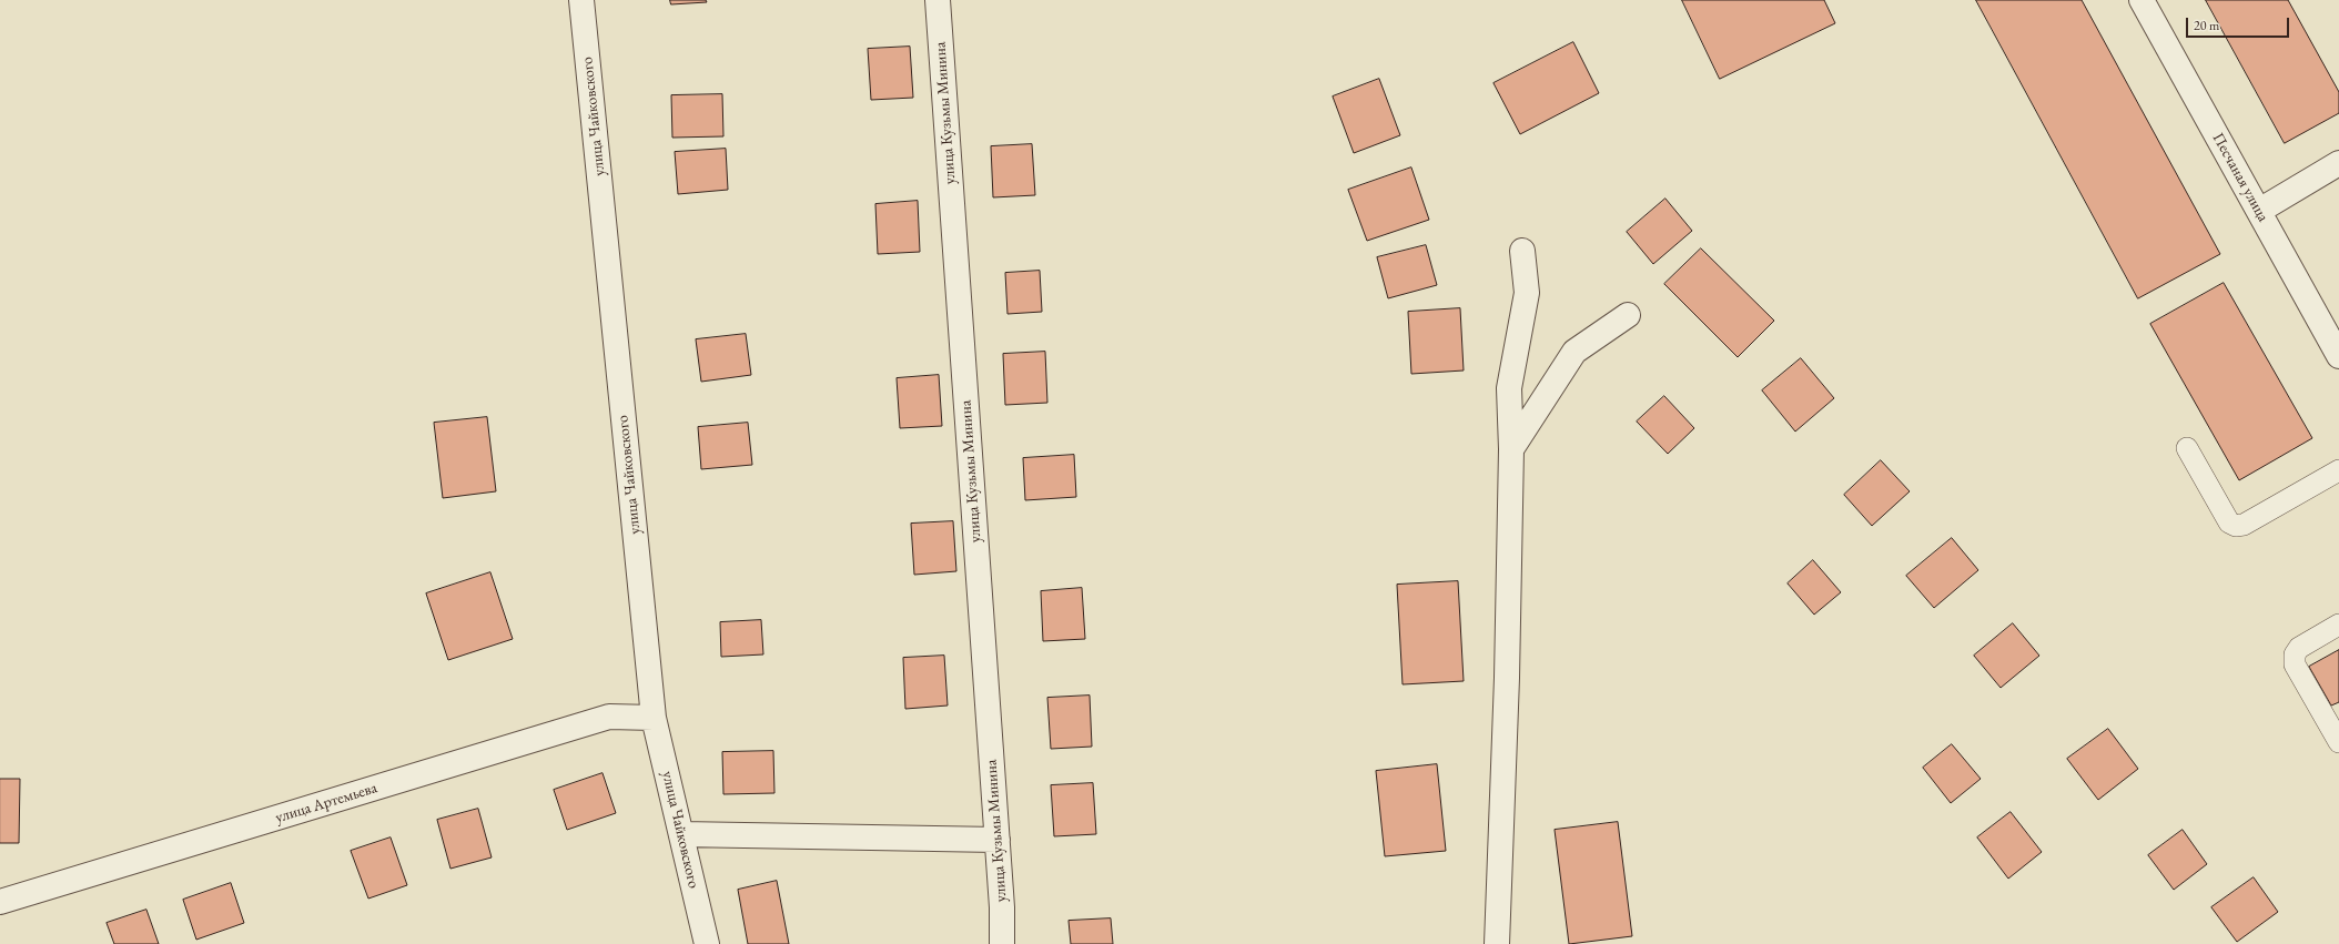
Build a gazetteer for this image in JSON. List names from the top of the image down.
{
  "streets": {
    "street": [
      "улица Кузьмы Минина",
      "улица Чайковского",
      "Песчаная улица",
      "улица Артемьева"
    ]
  },
  "crossings": [
    ["улица Чайковского", "улица Артемьева"]
  ],
  "scale_bar": "20 m"
}
